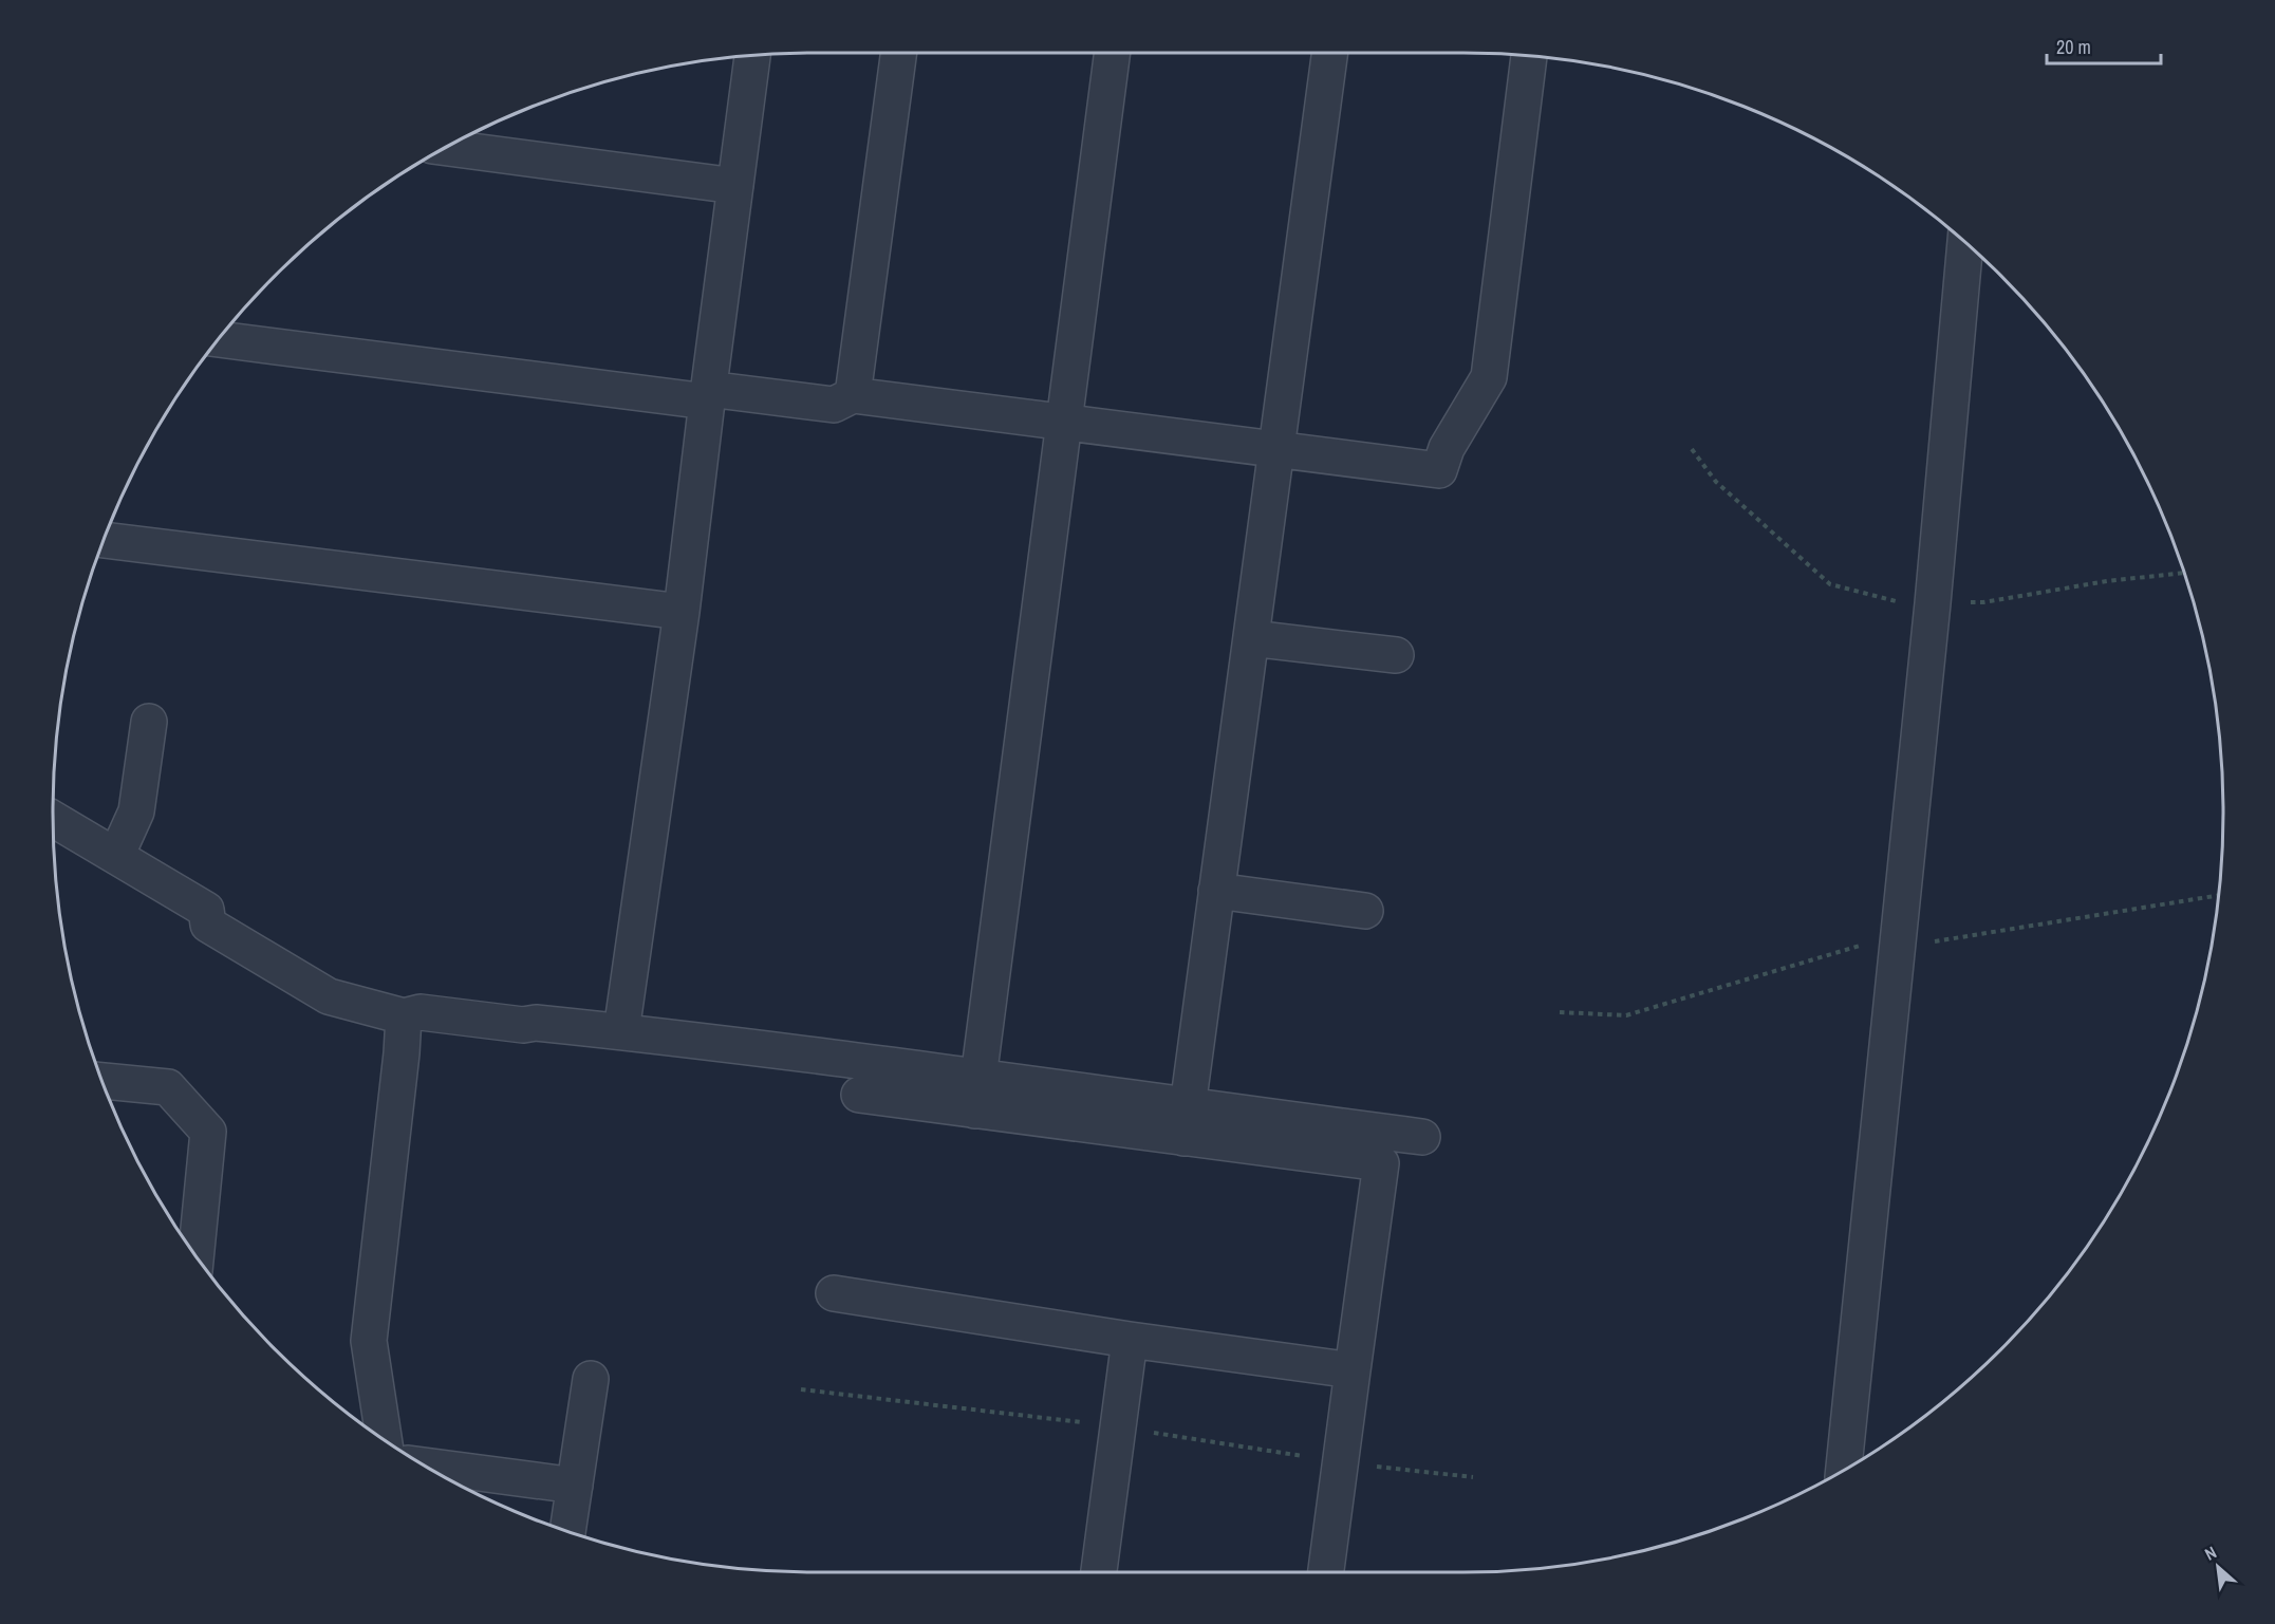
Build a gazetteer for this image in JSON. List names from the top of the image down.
{
  "scale_bar": "20 m",
  "north": "top left"
}
